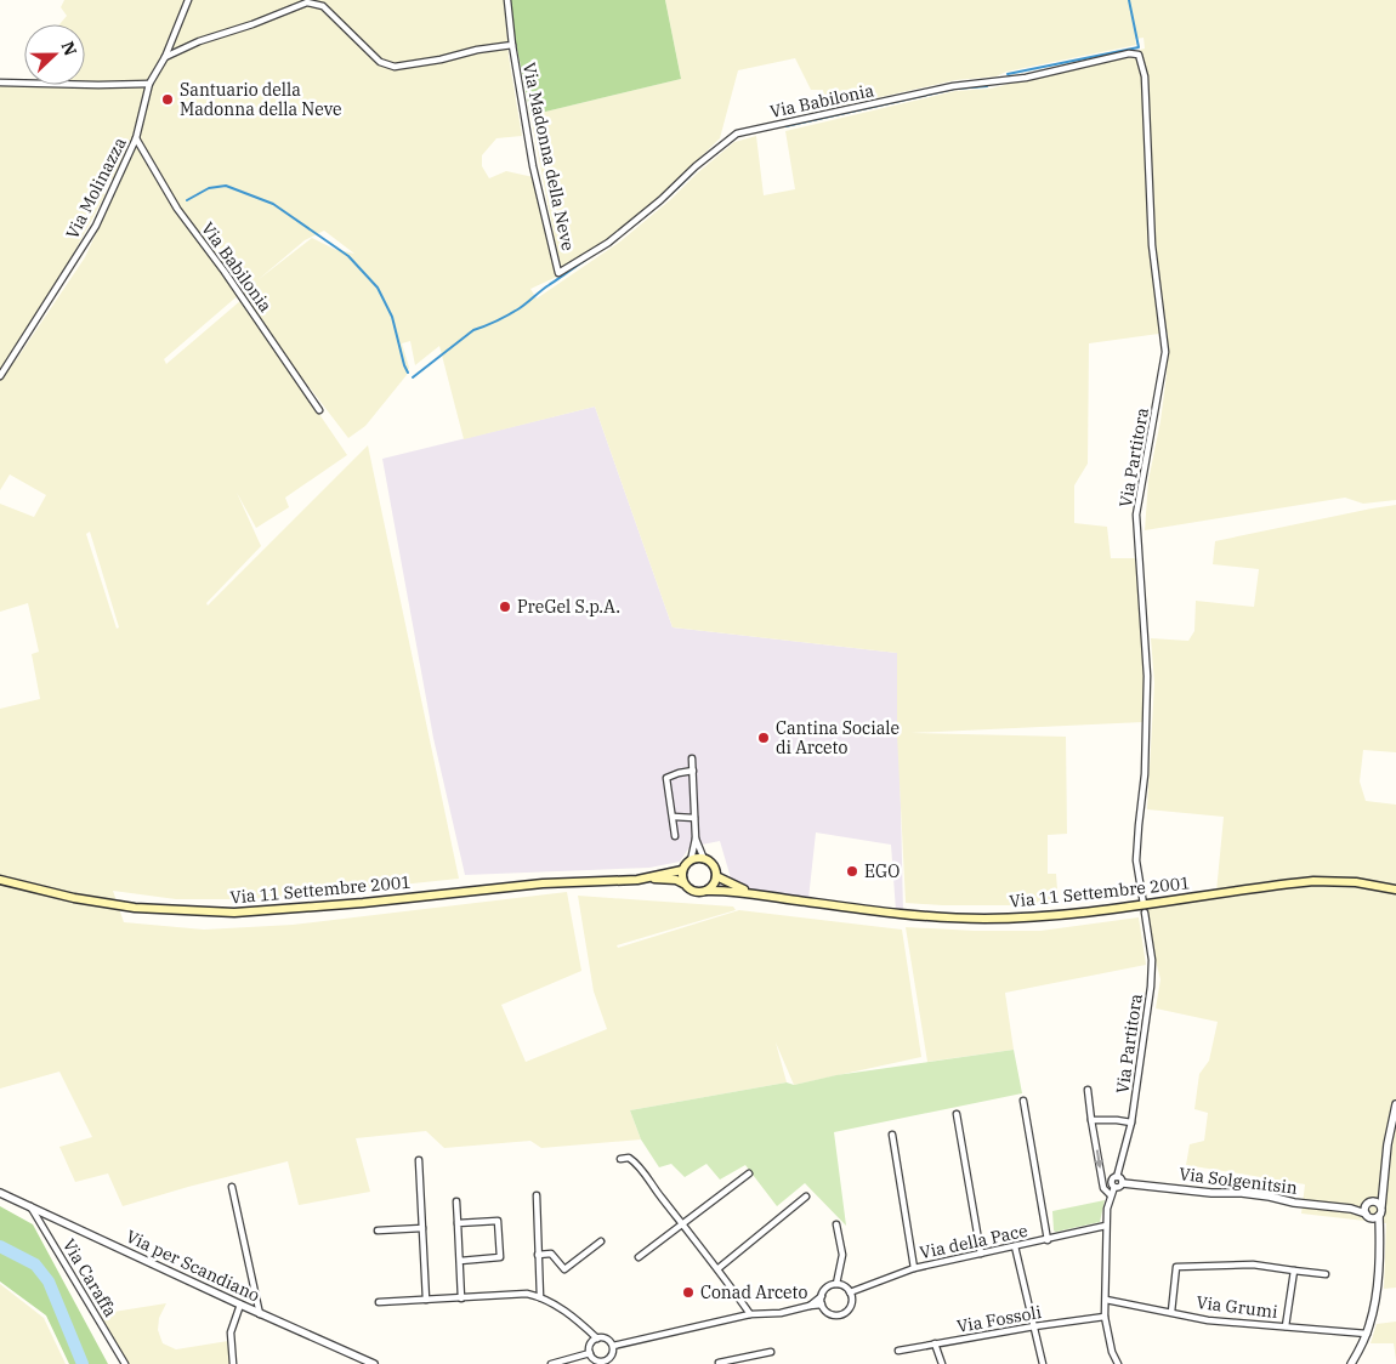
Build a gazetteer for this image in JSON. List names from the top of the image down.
{
  "streets": {
    "main road": ["Via 11 Settembre 2001"],
    "street": [
      "Via Babilonia",
      "Via Madonna della Neve",
      "Via Molinazza",
      "Via Partitora",
      "Via Solgenitsin",
      "Via della Pace",
      "Via per Scandiano",
      "Via Caraffa",
      "Via Grumi",
      "Via Fossoli"
    ]
  },
  "crossings": [
    ["Via Babilonia", "Via Madonna della Neve"],
    ["Via Babilonia", "Via Molinazza"],
    ["Via Babilonia", "Via Partitora"],
    ["Via Madonna della Neve", "Via Molinazza"],
    ["Via Partitora", "Via 11 Settembre 2001"],
    ["Via Partitora", "Via Solgenitsin"],
    ["Via Partitora", "Via della Pace"],
    ["Via Partitora", "Via Grumi"],
    ["Via Partitora", "Via Fossoli"],
    ["Via per Scandiano", "Via Caraffa"]
  ],
  "places": [
    "Santuario della Madonna della Neve",
    "PreGel S.p.A.",
    "Cantina Sociale di Arceto",
    "EGO",
    "Conad Arceto"
  ],
  "north": "right"
}
